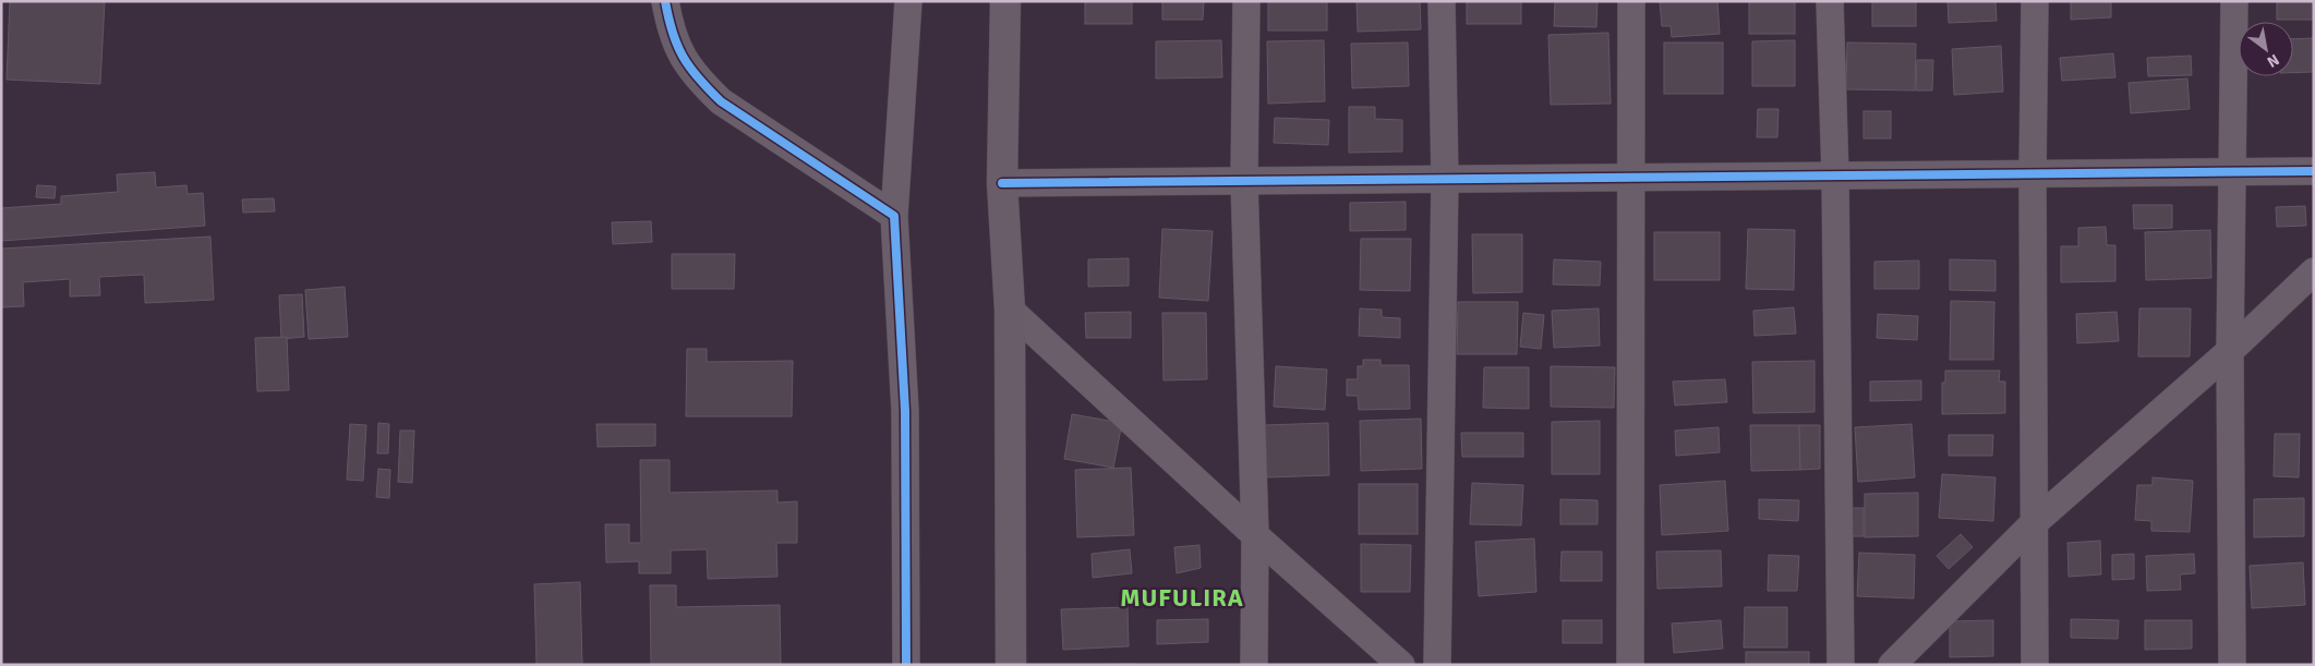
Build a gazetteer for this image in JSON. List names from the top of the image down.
{
  "districts": ["MUFULIRA"],
  "north": "bottom right"
}
